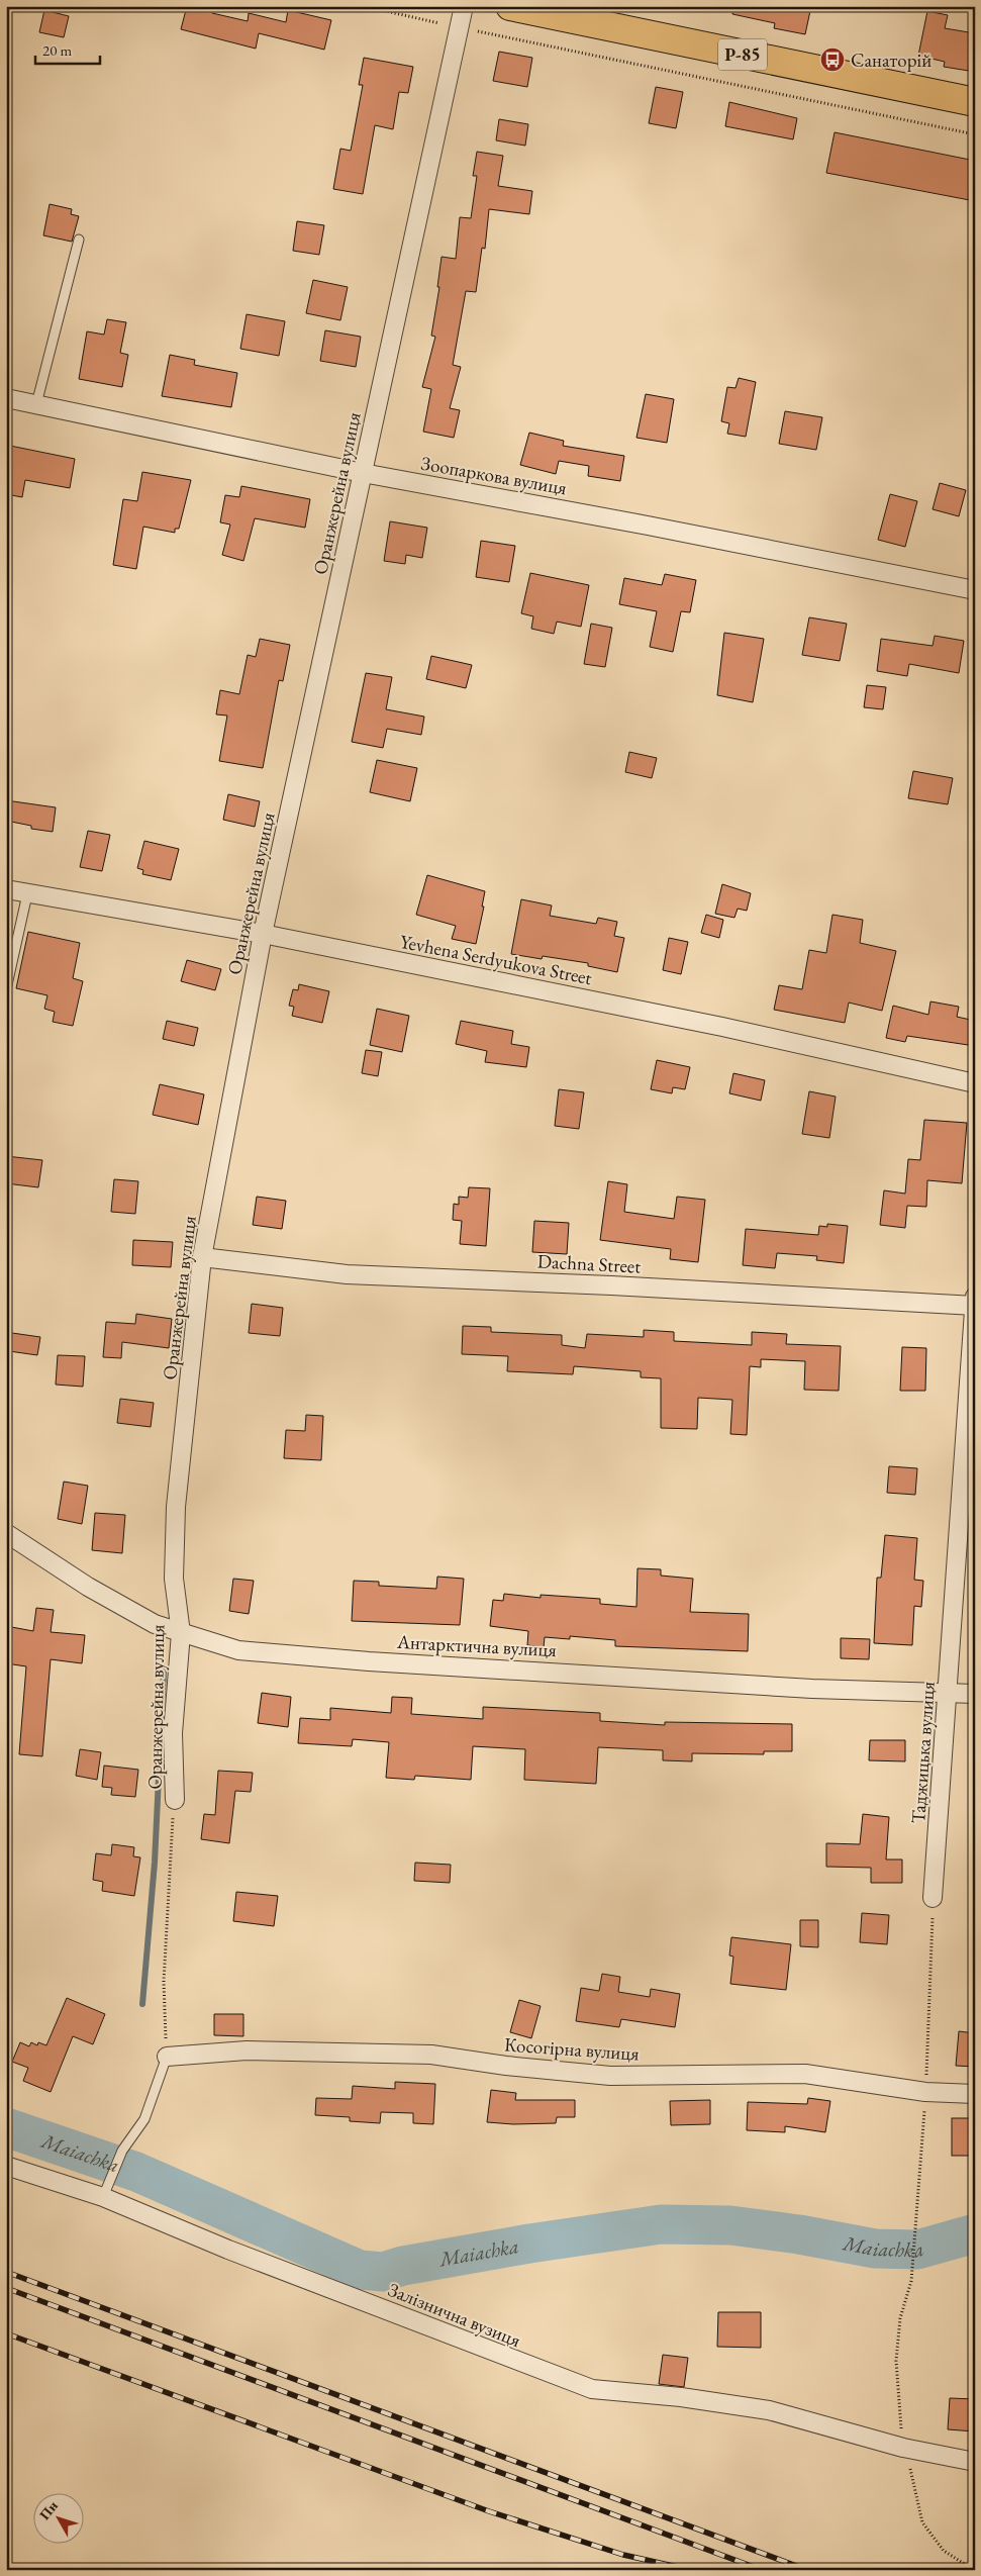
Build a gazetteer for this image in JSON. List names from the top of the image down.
{
  "streets": {
    "main road": ["Р-85"],
    "street": [
      "Зоопаркова вулиця",
      "Оранжерейна вулиця",
      "Yevhena Serdyukova Street",
      "Dachna Street",
      "Антарктична вулиця",
      "Таджицька вулиця",
      "Косогірна вулиця",
      "Залізнична вузиця"
    ]
  },
  "crossings": [
    ["Зоопаркова вулиця", "Оранжерейна вулиця"],
    ["Оранжерейна вулиця", "Yevhena Serdyukova Street"],
    ["Оранжерейна вулиця", "Dachna Street"],
    ["Оранжерейна вулиця", "Антарктична вулиця"],
    ["Dachna Street", "Таджицька вулиця"],
    ["Антарктична вулиця", "Таджицька вулиця"]
  ],
  "water": ["Maiachka"],
  "places": {
    "bus stop": ["Санаторій"]
  },
  "scale_bar": "20 m",
  "north": "top left"
}
